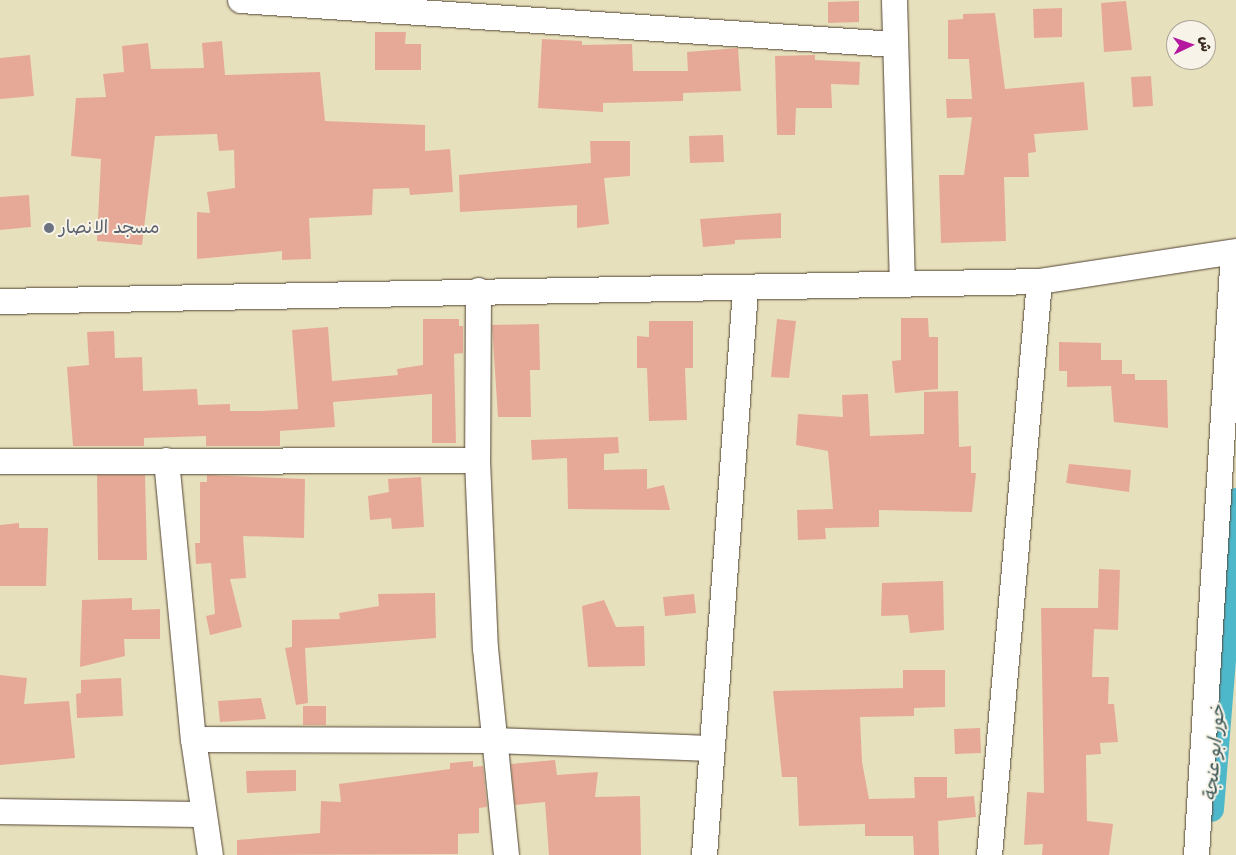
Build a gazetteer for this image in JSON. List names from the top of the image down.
{
  "water": ["خور ابو عنجة"],
  "places": ["مسجد الانصار"],
  "north": "right"
}
